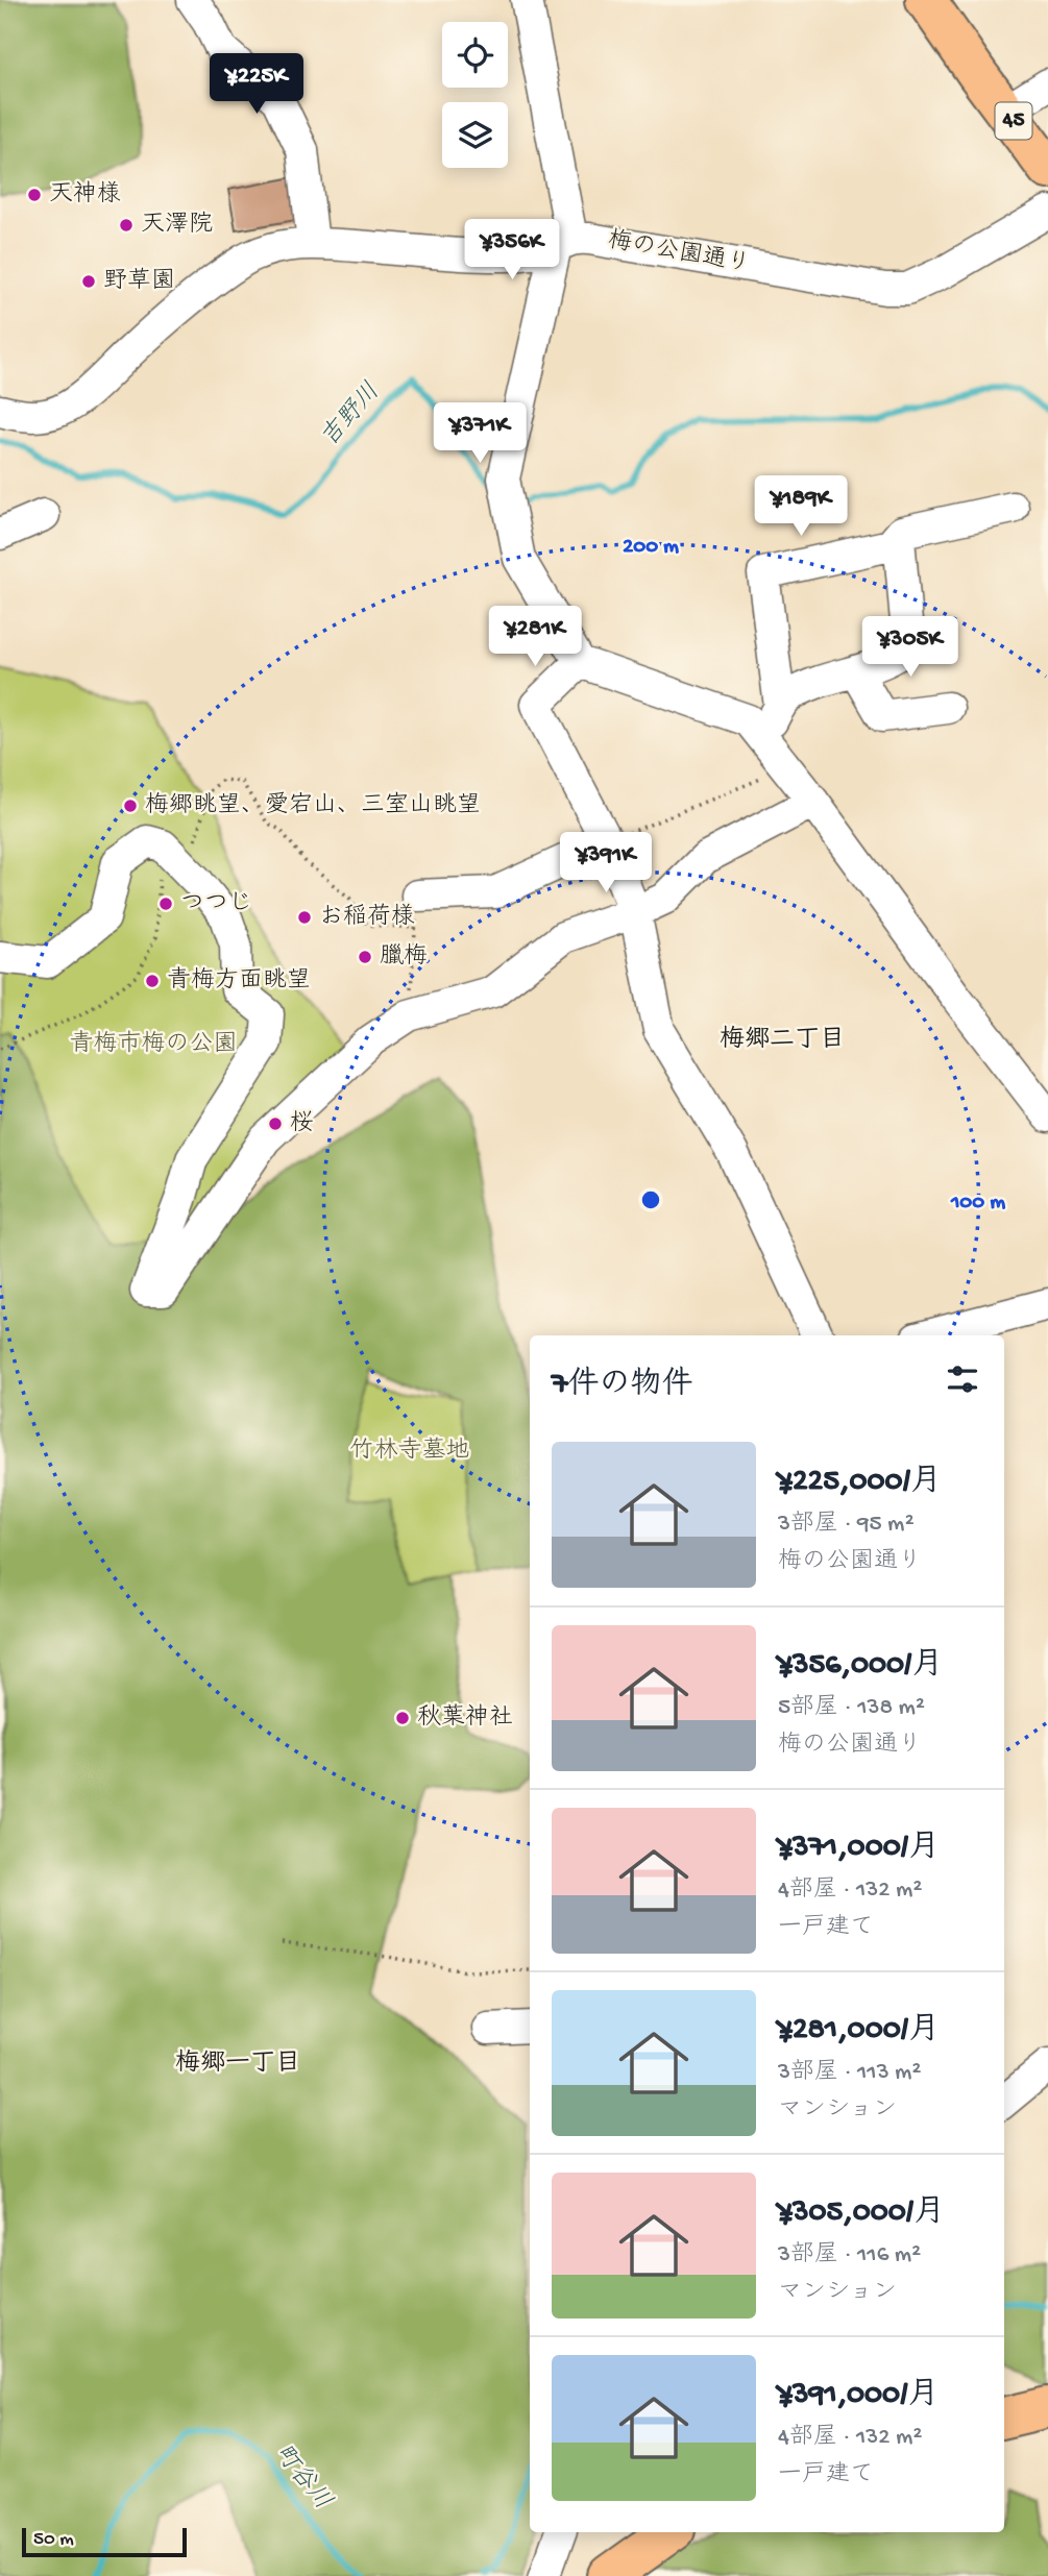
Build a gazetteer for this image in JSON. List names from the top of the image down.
{
  "streets": {
    "main road": ["45"],
    "street": ["梅の公園通り"]
  },
  "districts": ["梅郷二丁目", "梅郷一丁目"],
  "water": ["吉野川", "町谷川"],
  "parks": ["青梅市梅の公園", "竹林寺墓地"],
  "places": [
    "天神様",
    "天澤院",
    "野草園",
    "梅郷眺望、愛宕山、三室山眺望",
    "つつじ",
    "お稲荷様",
    "臘梅",
    "青梅方面眺望",
    "桜",
    "秋葉神社"
  ],
  "scale_bar": "50 m",
  "page": {
    "price": [
      "¥225K",
      "¥356K",
      "¥371K",
      "¥189K",
      "¥281K",
      "¥305K",
      "¥391K"
    ],
    "heading": "7件の物件",
    "list": [
      {
        "name": "¥225,000/月",
        "note": "3部屋 · 95 m² · 梅の公園通り"
      },
      {
        "name": "¥356,000/月",
        "note": "5部屋 · 138 m² · 梅の公園通り"
      },
      {
        "name": "¥371,000/月",
        "note": "4部屋 · 132 m² · 一戸建て"
      },
      {
        "name": "¥281,000/月",
        "note": "3部屋 · 113 m² · マンション"
      },
      {
        "name": "¥305,000/月",
        "note": "3部屋 · 116 m² · マンション"
      },
      {
        "name": "¥391,000/月",
        "note": "4部屋 · 132 m² · 一戸建て"
      }
    ],
    "scale": "50 m"
  },
  "rings": ["200 m", "100 m"]
}
